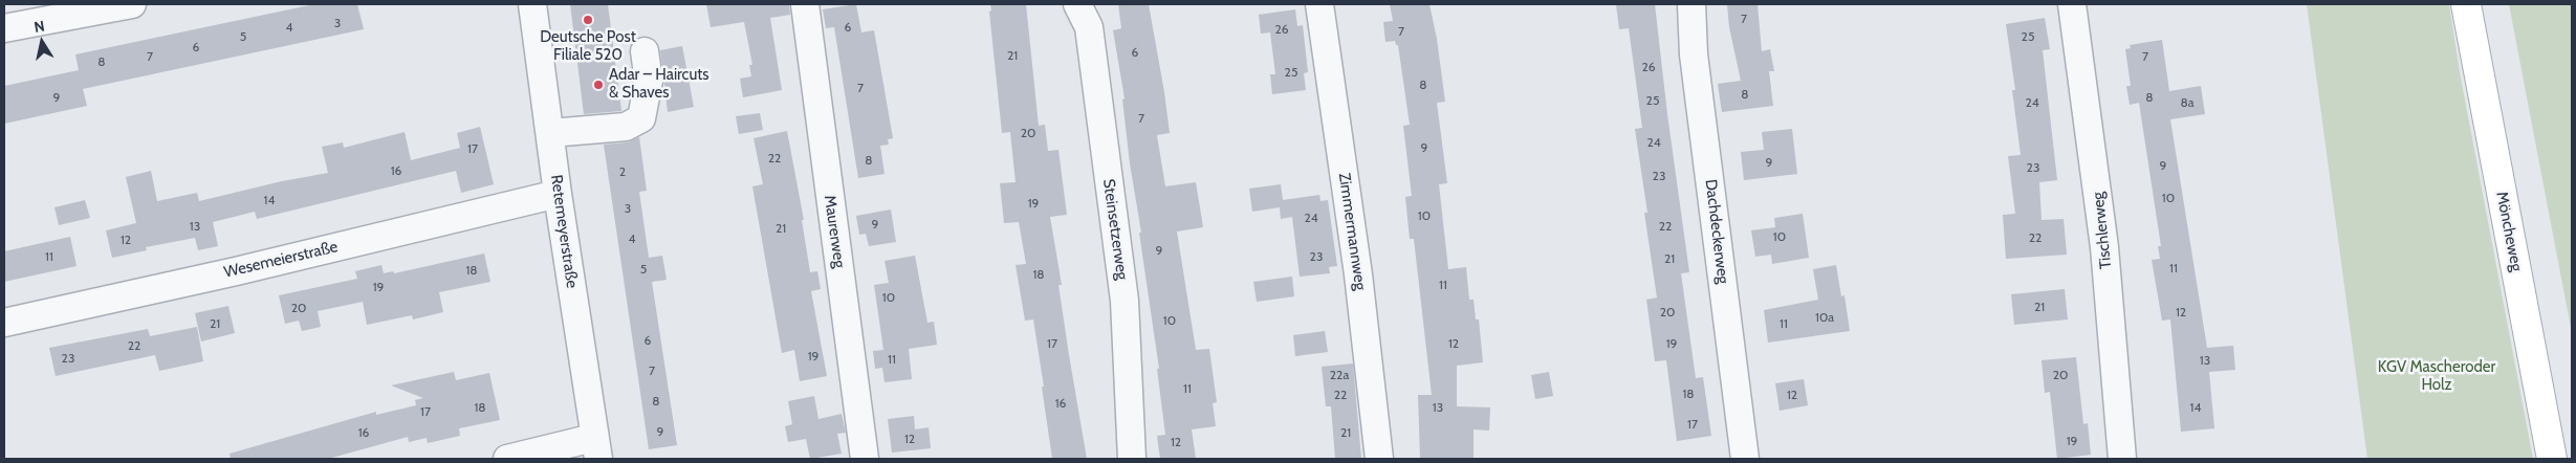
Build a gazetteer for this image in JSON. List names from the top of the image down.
{
  "streets": {
    "main road": ["Möncheweg"],
    "street": [
      "Steinsetzerweg",
      "Tischlerweg",
      "Retemeyerstraße",
      "Maurerweg",
      "Zimmermannweg",
      "Dachdeckerweg",
      "Wesemeierstraße"
    ]
  },
  "crossings": [
    ["Retemeyerstraße", "Wesemeierstraße"]
  ],
  "parks": ["KGV Mascheroder Holz"],
  "places": ["Deutsche Post Filiale 520", "Adar – Haircuts & Shaves"],
  "house_numbers": [
    "7",
    "3",
    "4",
    "6",
    "26",
    "7",
    "5",
    "25",
    "6",
    "6",
    "21",
    "7",
    "7",
    "8",
    "26",
    "25",
    "8",
    "7",
    "8",
    "9",
    "8",
    "25",
    "24",
    "8a",
    "7",
    "20",
    "24",
    "9",
    "17",
    "22",
    "8",
    "9",
    "9",
    "23",
    "16",
    "2",
    "23",
    "10",
    "14",
    "19",
    "3",
    "10",
    "24",
    "9",
    "13",
    "22",
    "21",
    "10",
    "22",
    "4",
    "12",
    "9",
    "11",
    "23",
    "21",
    "11",
    "5",
    "18",
    "18",
    "11",
    "19",
    "10",
    "21",
    "20",
    "20",
    "12",
    "10a",
    "10",
    "21",
    "11",
    "6",
    "17",
    "12",
    "19",
    "22",
    "19",
    "23",
    "11",
    "13",
    "7",
    "22a",
    "20",
    "11",
    "18",
    "22",
    "12",
    "8",
    "16",
    "18",
    "13",
    "14",
    "17",
    "17",
    "9",
    "16",
    "21",
    "12",
    "19",
    "12"
  ],
  "north": "top"
}
